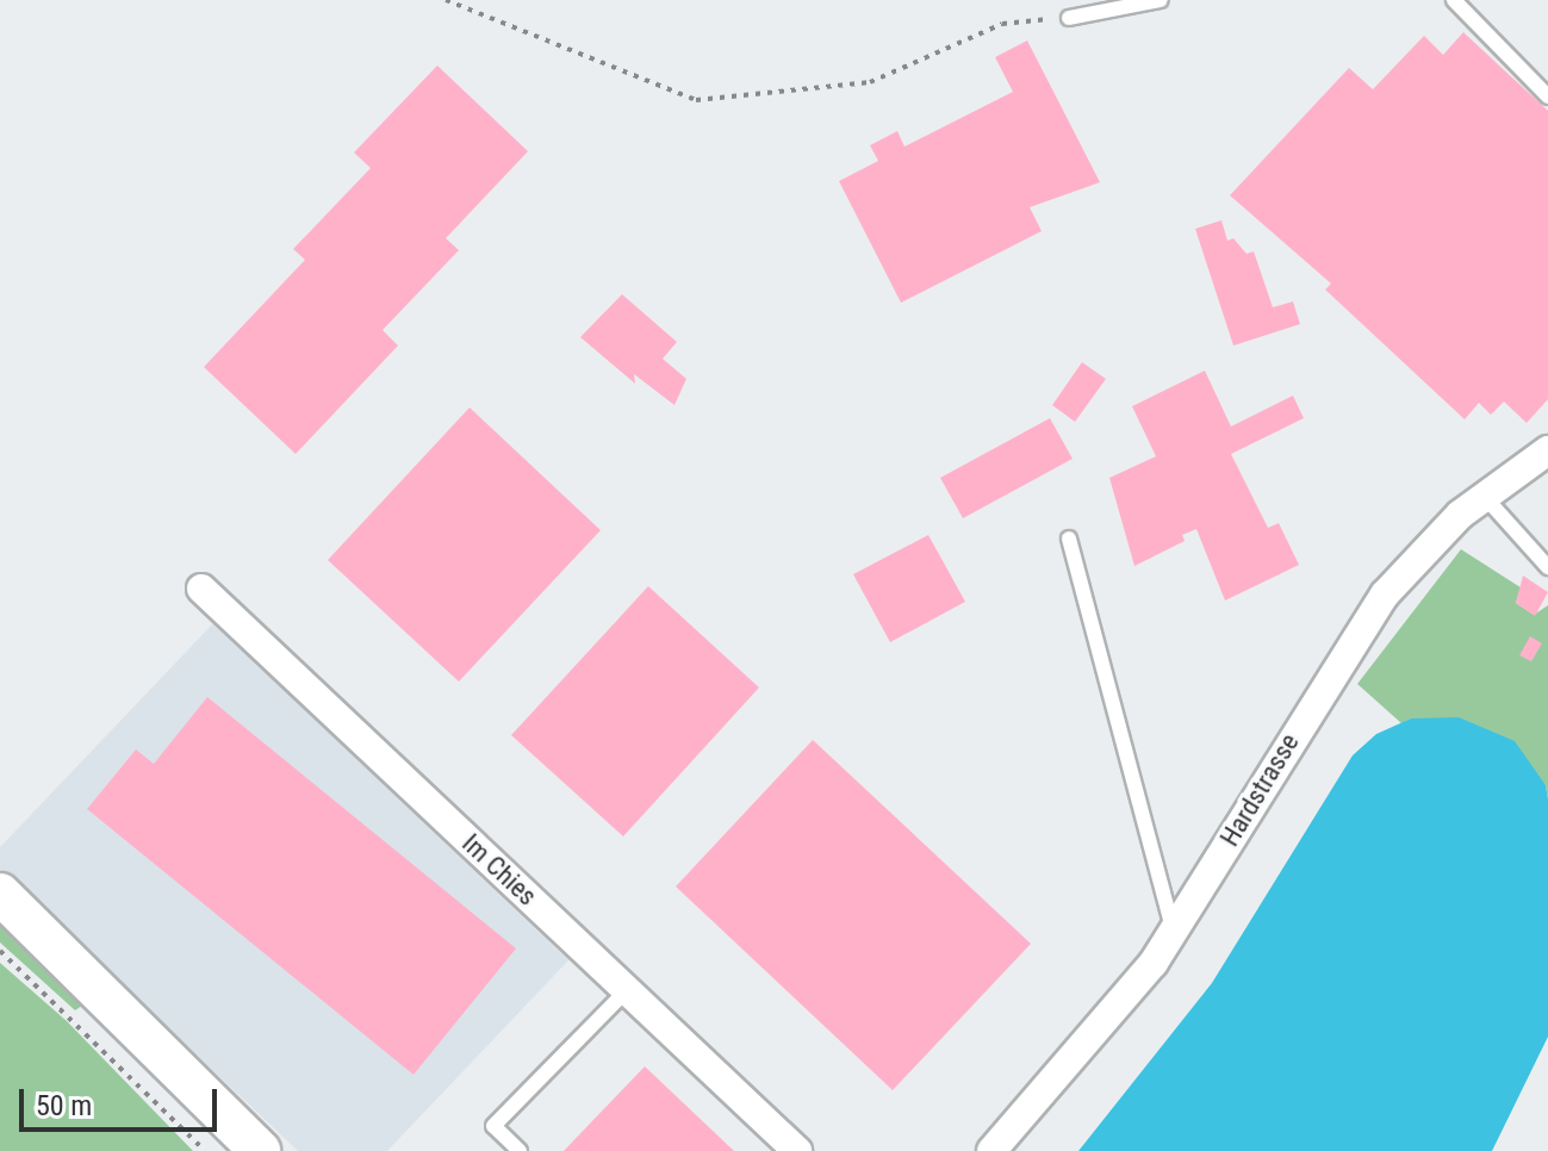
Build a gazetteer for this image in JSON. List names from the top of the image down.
{
  "streets": {
    "street": ["Hardstrasse", "Im Chies"]
  },
  "scale_bar": "50 m"
}
